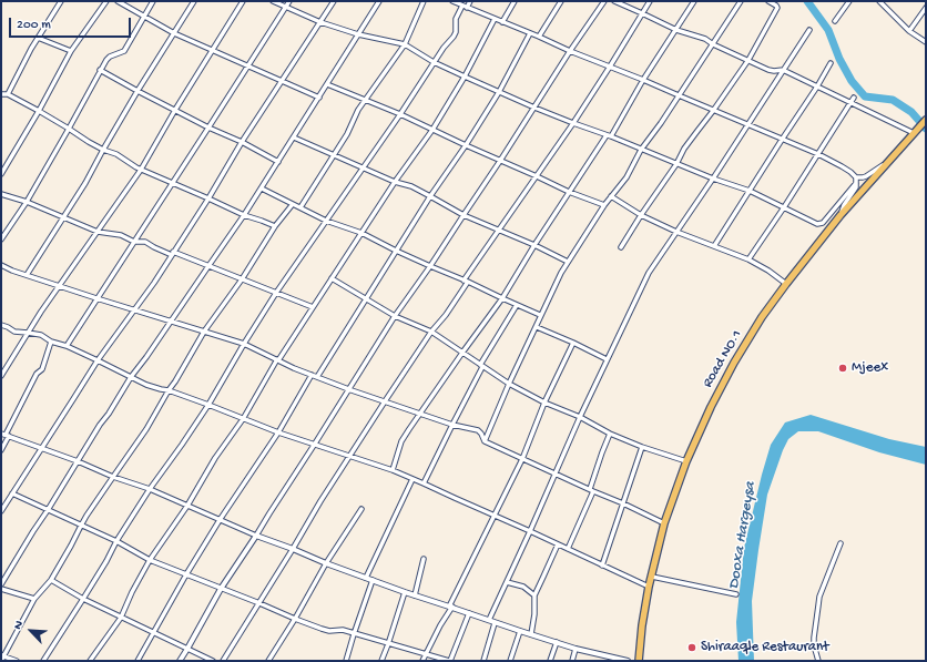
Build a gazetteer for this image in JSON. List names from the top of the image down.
{
  "streets": {
    "highway": ["Road NO.1"]
  },
  "water": ["Dooxa Hargeysa"],
  "places": ["Mjeex", "Shiraaqle Restaurant"],
  "scale_bar": "200 m",
  "north": "top left"
}
